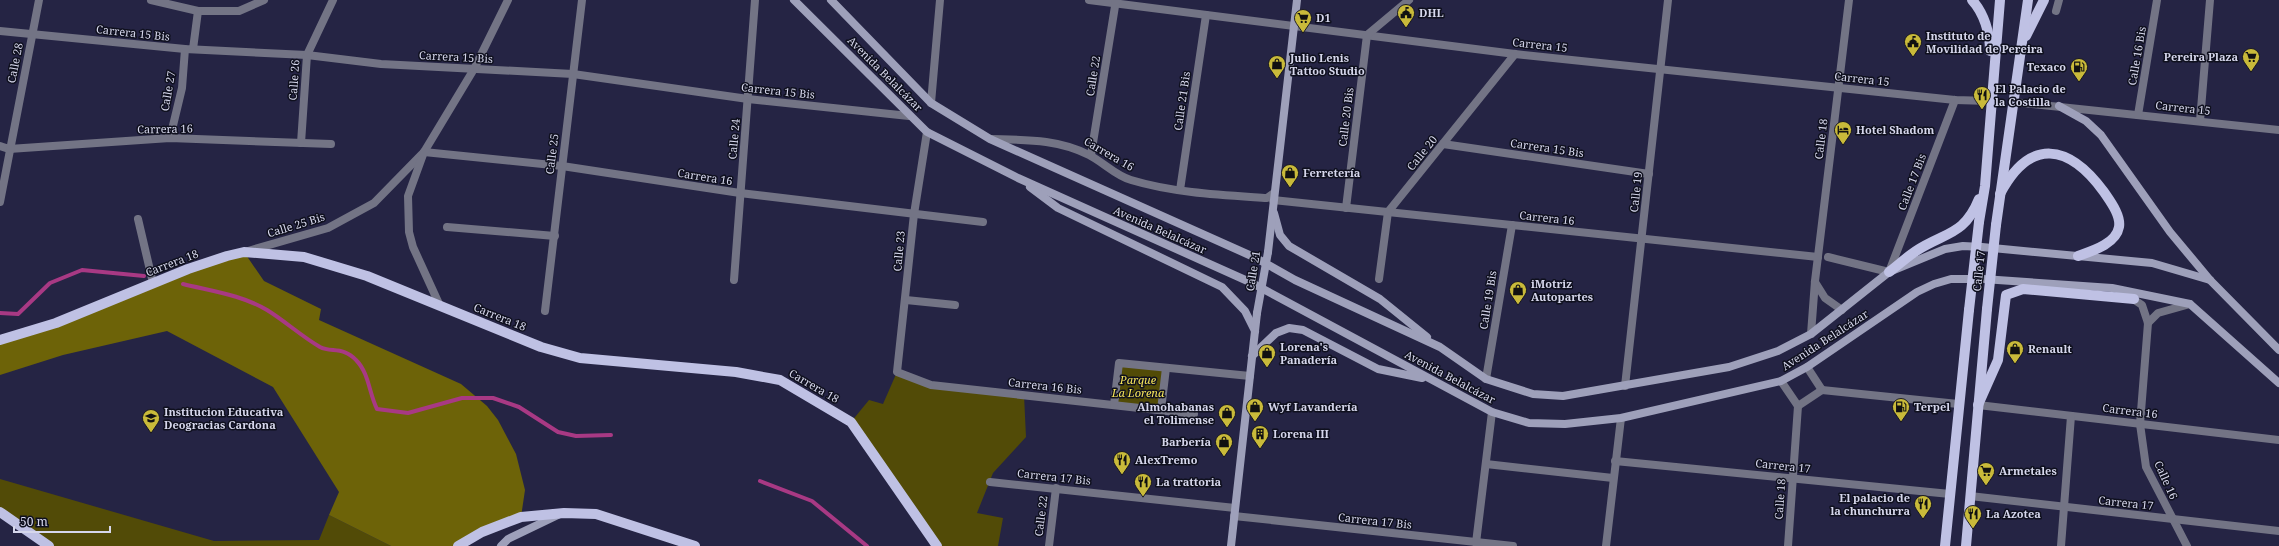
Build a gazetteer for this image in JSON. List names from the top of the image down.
{
  "streets": {
    "main road": [
      "Avenida Belalcázar",
      "Carrera 18",
      "Calle 21",
      "Calle 17"
    ],
    "street": [
      "Carrera 15 Bis",
      "Carrera 15",
      "Calle 16 Bis",
      "Calle 28",
      "Calle 22",
      "Calle 26",
      "Calle 27",
      "Calle 21 Bis",
      "Calle 20 Bis",
      "Carrera 16",
      "Calle 24",
      "Calle 18",
      "Calle 20",
      "Calle 25",
      "Calle 17 Bis",
      "Calle 19",
      "Calle 25 Bis",
      "Calle 23",
      "Calle 19 Bis",
      "Carrera 16 Bis",
      "Carrera 17",
      "Carrera 17 Bis",
      "Calle 16"
    ]
  },
  "crossings": [
    ["Carrera 15 Bis", "Calle 28"],
    ["Carrera 15 Bis", "Avenida Belalcázar"],
    ["Carrera 15 Bis", "Calle 26"],
    ["Carrera 15 Bis", "Calle 27"],
    ["Carrera 15 Bis", "Calle 24"],
    ["Carrera 15 Bis", "Calle 20"],
    ["Carrera 15 Bis", "Calle 25"],
    ["Carrera 15 Bis", "Calle 19"],
    ["Carrera 15 Bis", "Calle 25 Bis"],
    ["Carrera 15", "Calle 16 Bis"],
    ["Carrera 15", "Calle 22"],
    ["Carrera 15", "Calle 21 Bis"],
    ["Carrera 15", "Calle 20 Bis"],
    ["Carrera 15", "Calle 18"],
    ["Carrera 15", "Calle 20"],
    ["Carrera 15", "Calle 17 Bis"],
    ["Carrera 15", "Calle 19"],
    ["Carrera 15", "Calle 21"],
    ["Carrera 15", "Calle 17"],
    ["Calle 28", "Carrera 16"],
    ["Avenida Belalcázar", "Carrera 16"],
    ["Avenida Belalcázar", "Calle 18"],
    ["Avenida Belalcázar", "Calle 17 Bis"],
    ["Avenida Belalcázar", "Calle 19"],
    ["Avenida Belalcázar", "Calle 23"],
    ["Avenida Belalcázar", "Calle 19 Bis"],
    ["Avenida Belalcázar", "Calle 16"],
    ["Calle 22", "Carrera 16"],
    ["Calle 22", "Carrera 17 Bis"],
    ["Calle 26", "Carrera 16"],
    ["Calle 27", "Carrera 16"],
    ["Calle 21 Bis", "Carrera 16"],
    ["Calle 20 Bis", "Carrera 16"],
    ["Carrera 16", "Calle 24"],
    ["Carrera 16", "Calle 18"],
    ["Carrera 16", "Calle 20"],
    ["Carrera 16", "Calle 25"],
    ["Carrera 16", "Calle 19"],
    ["Carrera 16", "Calle 25 Bis"],
    ["Carrera 16", "Calle 23"],
    ["Carrera 16", "Calle 21"],
    ["Carrera 16", "Calle 17"],
    ["Carrera 16", "Calle 19 Bis"],
    ["Carrera 16", "Calle 16"],
    ["Calle 18", "Carrera 17"],
    ["Calle 25 Bis", "Carrera 18"],
    ["Calle 23", "Carrera 16 Bis"],
    ["Calle 21", "Carrera 17 Bis"],
    ["Calle 17", "Carrera 17"],
    ["Carrera 17", "Calle 16"]
  ],
  "parks": ["Parque La Lorena"],
  "places": {
    "public building": ["DHL", "Instituto de Movilidad de Pereira"],
    "supermarket": ["D1", "Pereira Plaza", "Armetales"],
    "shop": [
      "Julio Lenis Tattoo Studio",
      "Ferretería",
      "iMotriz Autopartes",
      "Renault",
      "Lorena's Panadería",
      "Wyf Lavandería",
      "Almohabanas el Tolimense",
      "Barbería"
    ],
    "fuel station": ["Texaco", "Terpel"],
    "restaurant": [
      "El Palacio de la Costilla",
      "AlexTremo",
      "La trattoria",
      "El palacio de la chunchurra",
      "La Azotea"
    ],
    "hotel": ["Hotel Shadom"],
    "school or university": ["Institucion Educativa Deogracias Cardona"],
    "building": ["Lorena III"]
  },
  "scale_bar": "50 m"
}
